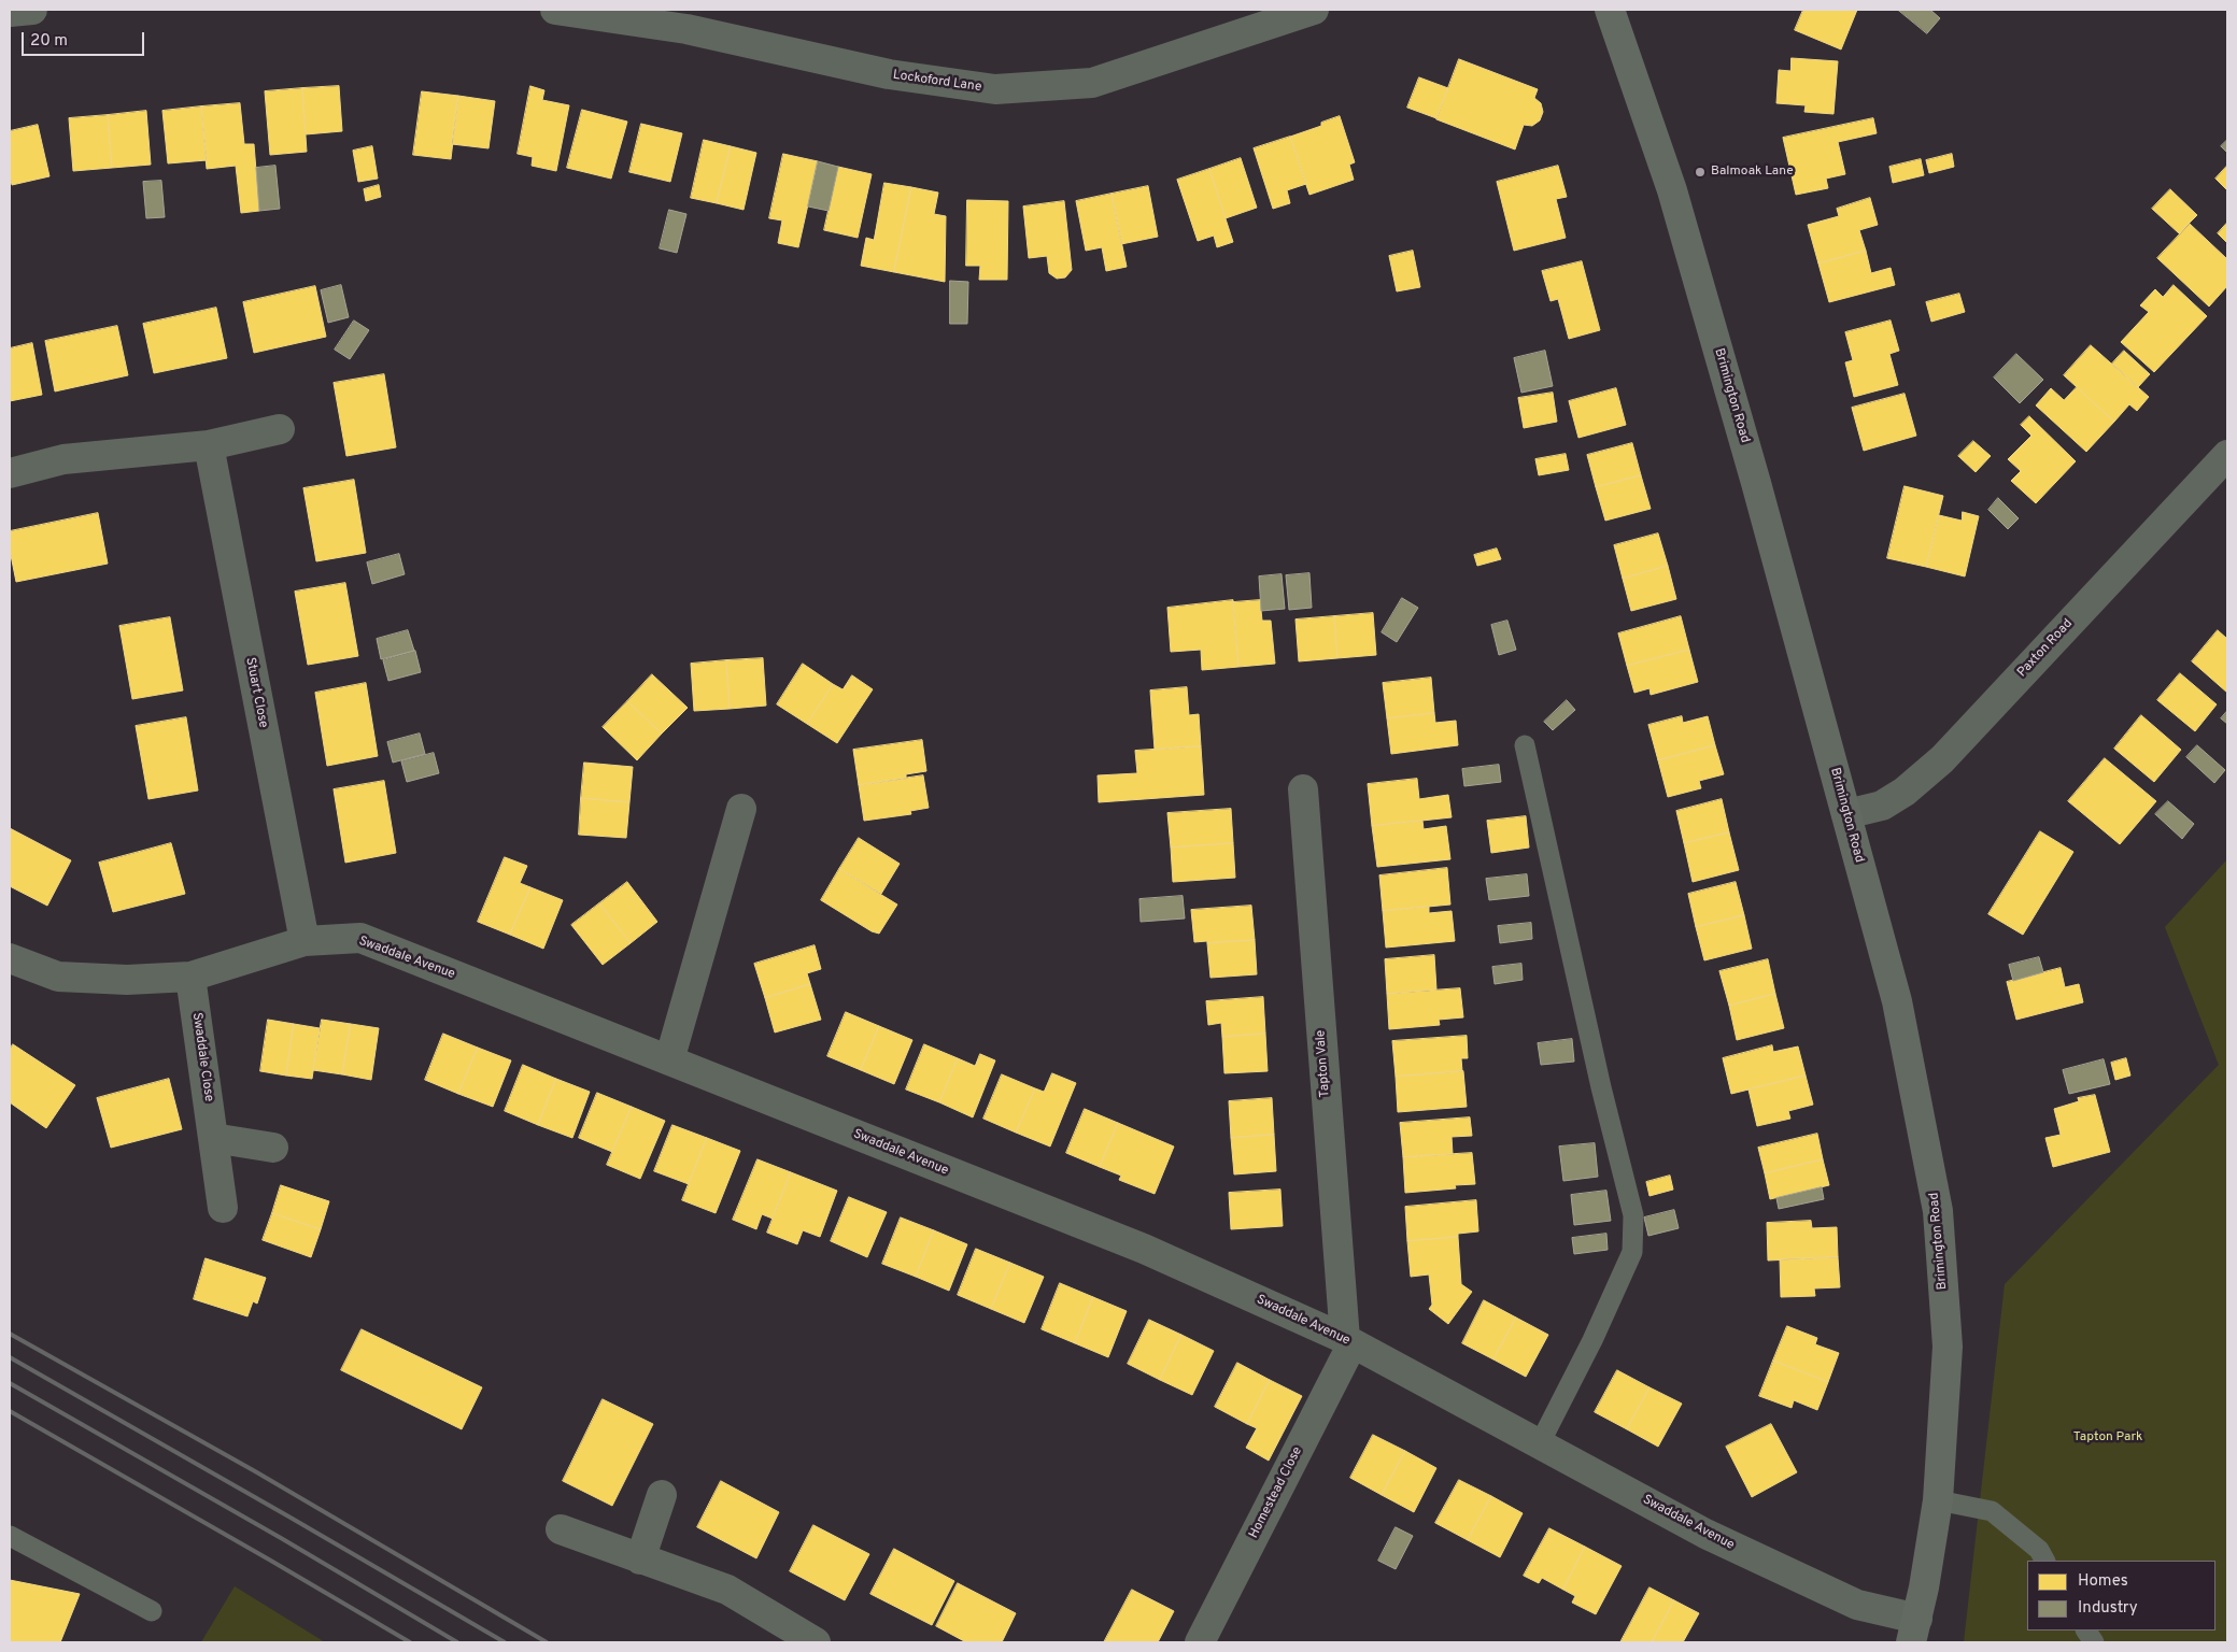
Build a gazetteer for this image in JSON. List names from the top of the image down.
{
  "streets": {
    "main road": ["Brimington Road"],
    "street": [
      "Lockoford Lane",
      "Paxton Road",
      "Stuart Close",
      "Swaddale Avenue",
      "Swaddale Close",
      "Tapton Vale",
      "Homestead Close"
    ]
  },
  "crossings": [
    ["Brimington Road", "Paxton Road"],
    ["Brimington Road", "Swaddale Avenue"],
    ["Stuart Close", "Swaddale Avenue"],
    ["Swaddale Avenue", "Swaddale Close"],
    ["Swaddale Avenue", "Tapton Vale"],
    ["Swaddale Avenue", "Homestead Close"],
    ["Tapton Vale", "Homestead Close"]
  ],
  "parks": ["Tapton Park"],
  "places": ["Balmoak Lane"],
  "legend": ["Homes", "Industry"],
  "scale_bar": "20 m"
}
